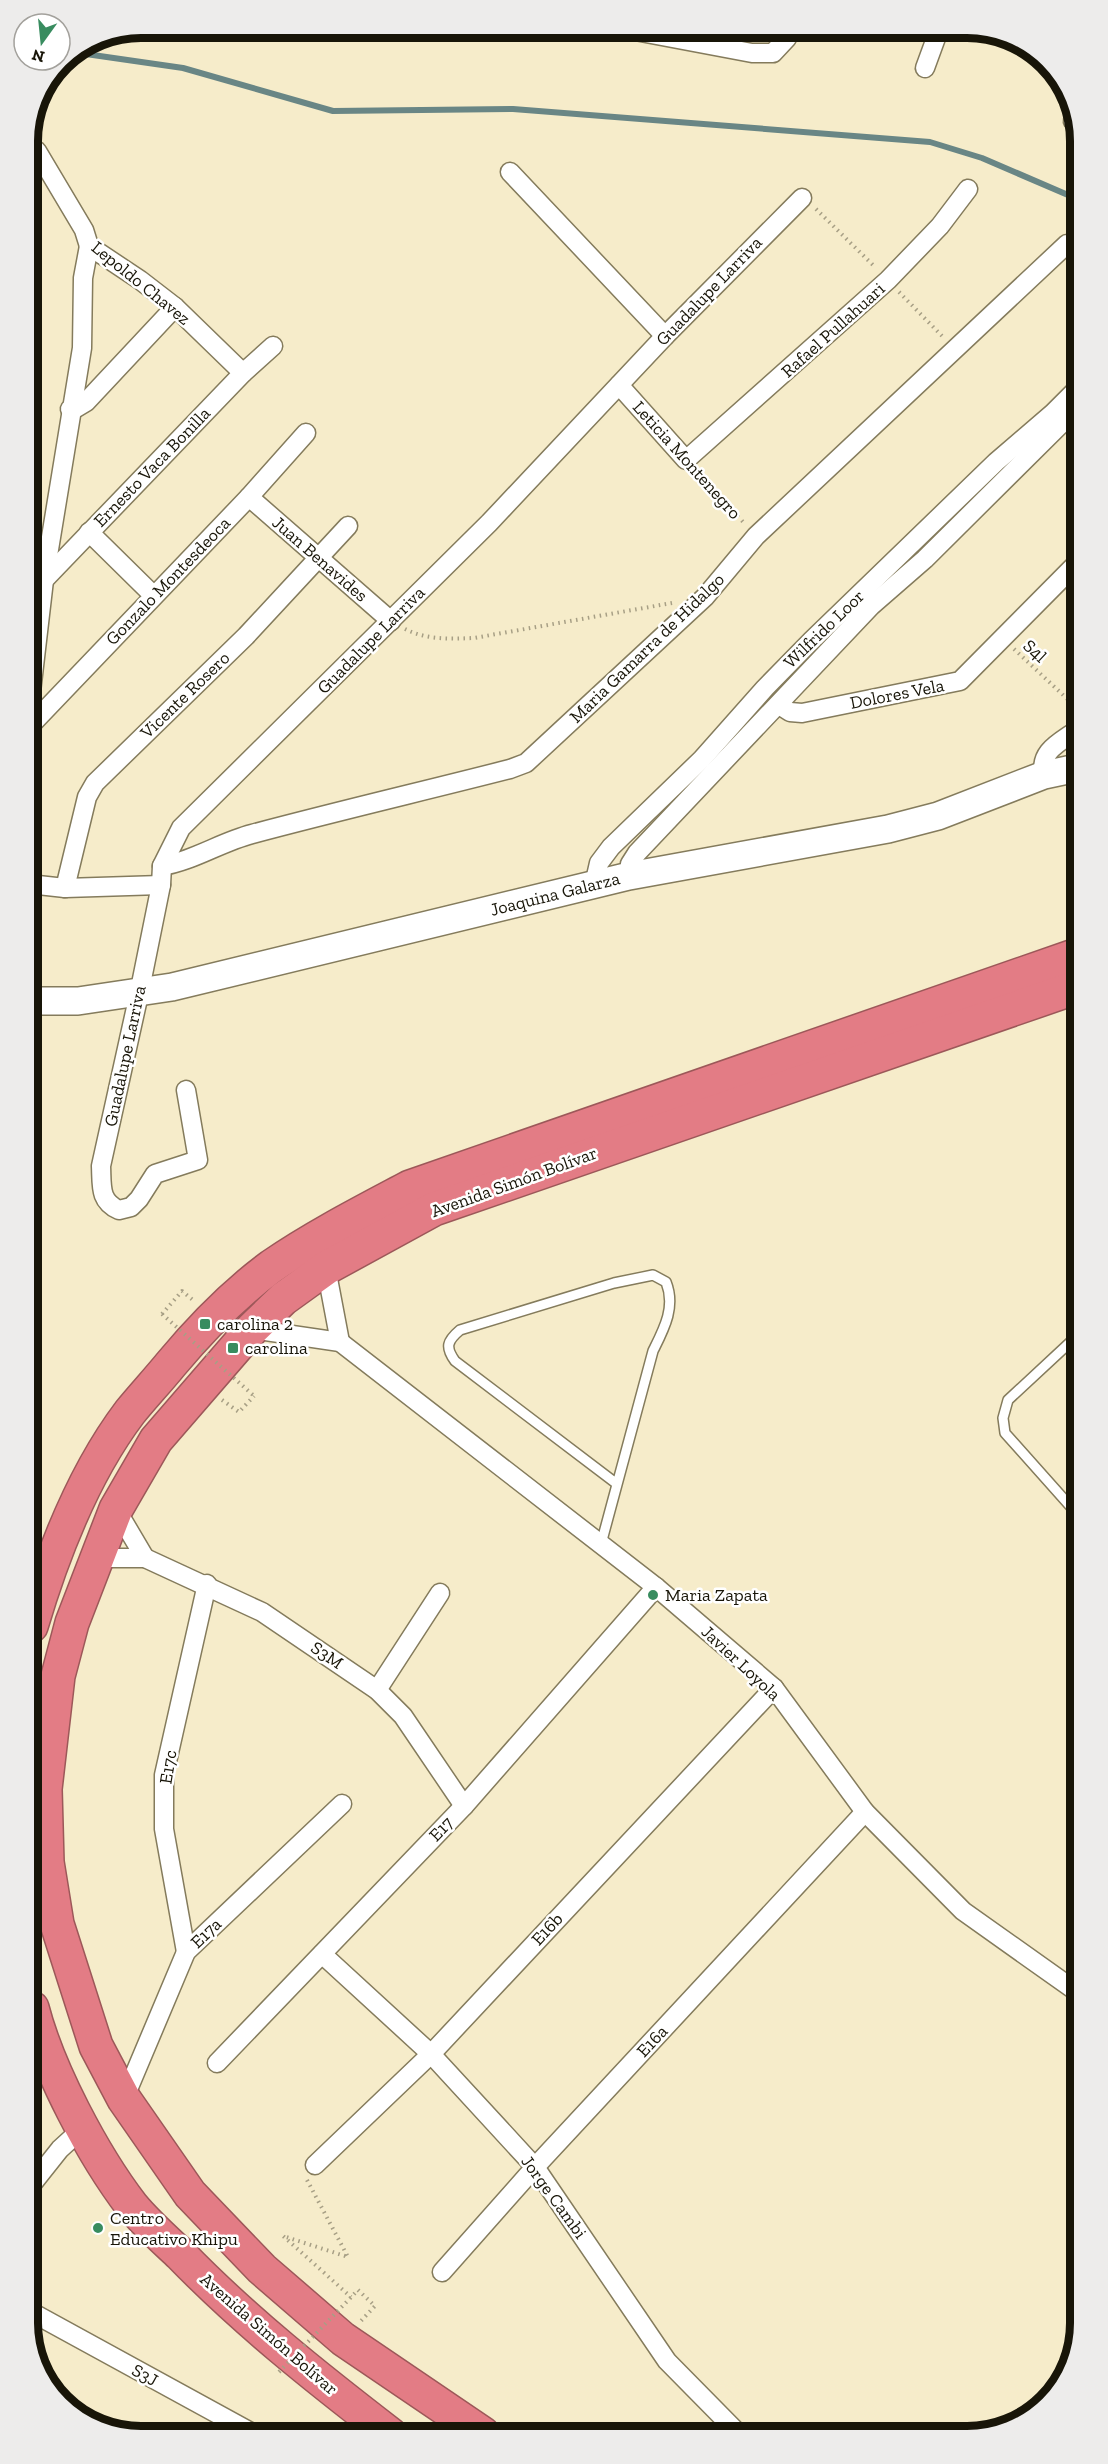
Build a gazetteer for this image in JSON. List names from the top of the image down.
{
  "streets": {
    "highway": ["Avenida Simón Bolívar"],
    "street": [
      "Lepoldo Chavez",
      "Guadalupe Larriva",
      "Rafael Pullahuari",
      "Leticia Montenegro",
      "Ernesto Vaca Bonilla",
      "Juan Benavides",
      "Gonzalo Montesdeoca",
      "Wilfrido Loor",
      "Maria Gamarra de Hidalgo",
      "Dolores Vela",
      "Vicente Rosero",
      "Joaquina Galarza",
      "S3M",
      "Javier Loyola",
      "E17c",
      "E17",
      "E16b",
      "E17a",
      "E16a",
      "Jorge Cambi",
      "S3J"
    ],
    "path": ["S4l"]
  },
  "crossings": [
    ["Lepoldo Chavez", "Ernesto Vaca Bonilla"],
    ["Guadalupe Larriva", "Leticia Montenegro"],
    ["Guadalupe Larriva", "Juan Benavides"],
    ["Guadalupe Larriva", "Maria Gamarra de Hidalgo"],
    ["Guadalupe Larriva", "Joaquina Galarza"],
    ["Rafael Pullahuari", "Leticia Montenegro"],
    ["Leticia Montenegro", "Maria Gamarra de Hidalgo"],
    ["Juan Benavides", "Gonzalo Montesdeoca"],
    ["Juan Benavides", "Vicente Rosero"],
    ["Wilfrido Loor", "Dolores Vela"],
    ["Wilfrido Loor", "Joaquina Galarza"],
    ["S4l", "Dolores Vela"],
    ["Avenida Simón Bolívar", "S3M"],
    ["Avenida Simón Bolívar", "Javier Loyola"],
    ["Avenida Simón Bolívar", "E17a"],
    ["S3M", "E17c"],
    ["S3M", "E17"],
    ["Javier Loyola", "E17"],
    ["Javier Loyola", "E16b"],
    ["Javier Loyola", "E16a"],
    ["E17c", "E17a"],
    ["E17", "Jorge Cambi"],
    ["E16b", "Jorge Cambi"],
    ["E16a", "Jorge Cambi"]
  ],
  "places": {
    "transit": ["carolina 2", "carolina"],
    "other": ["Maria Zapata", "Centro Educativo Khipu"]
  },
  "north": "bottom"
}
